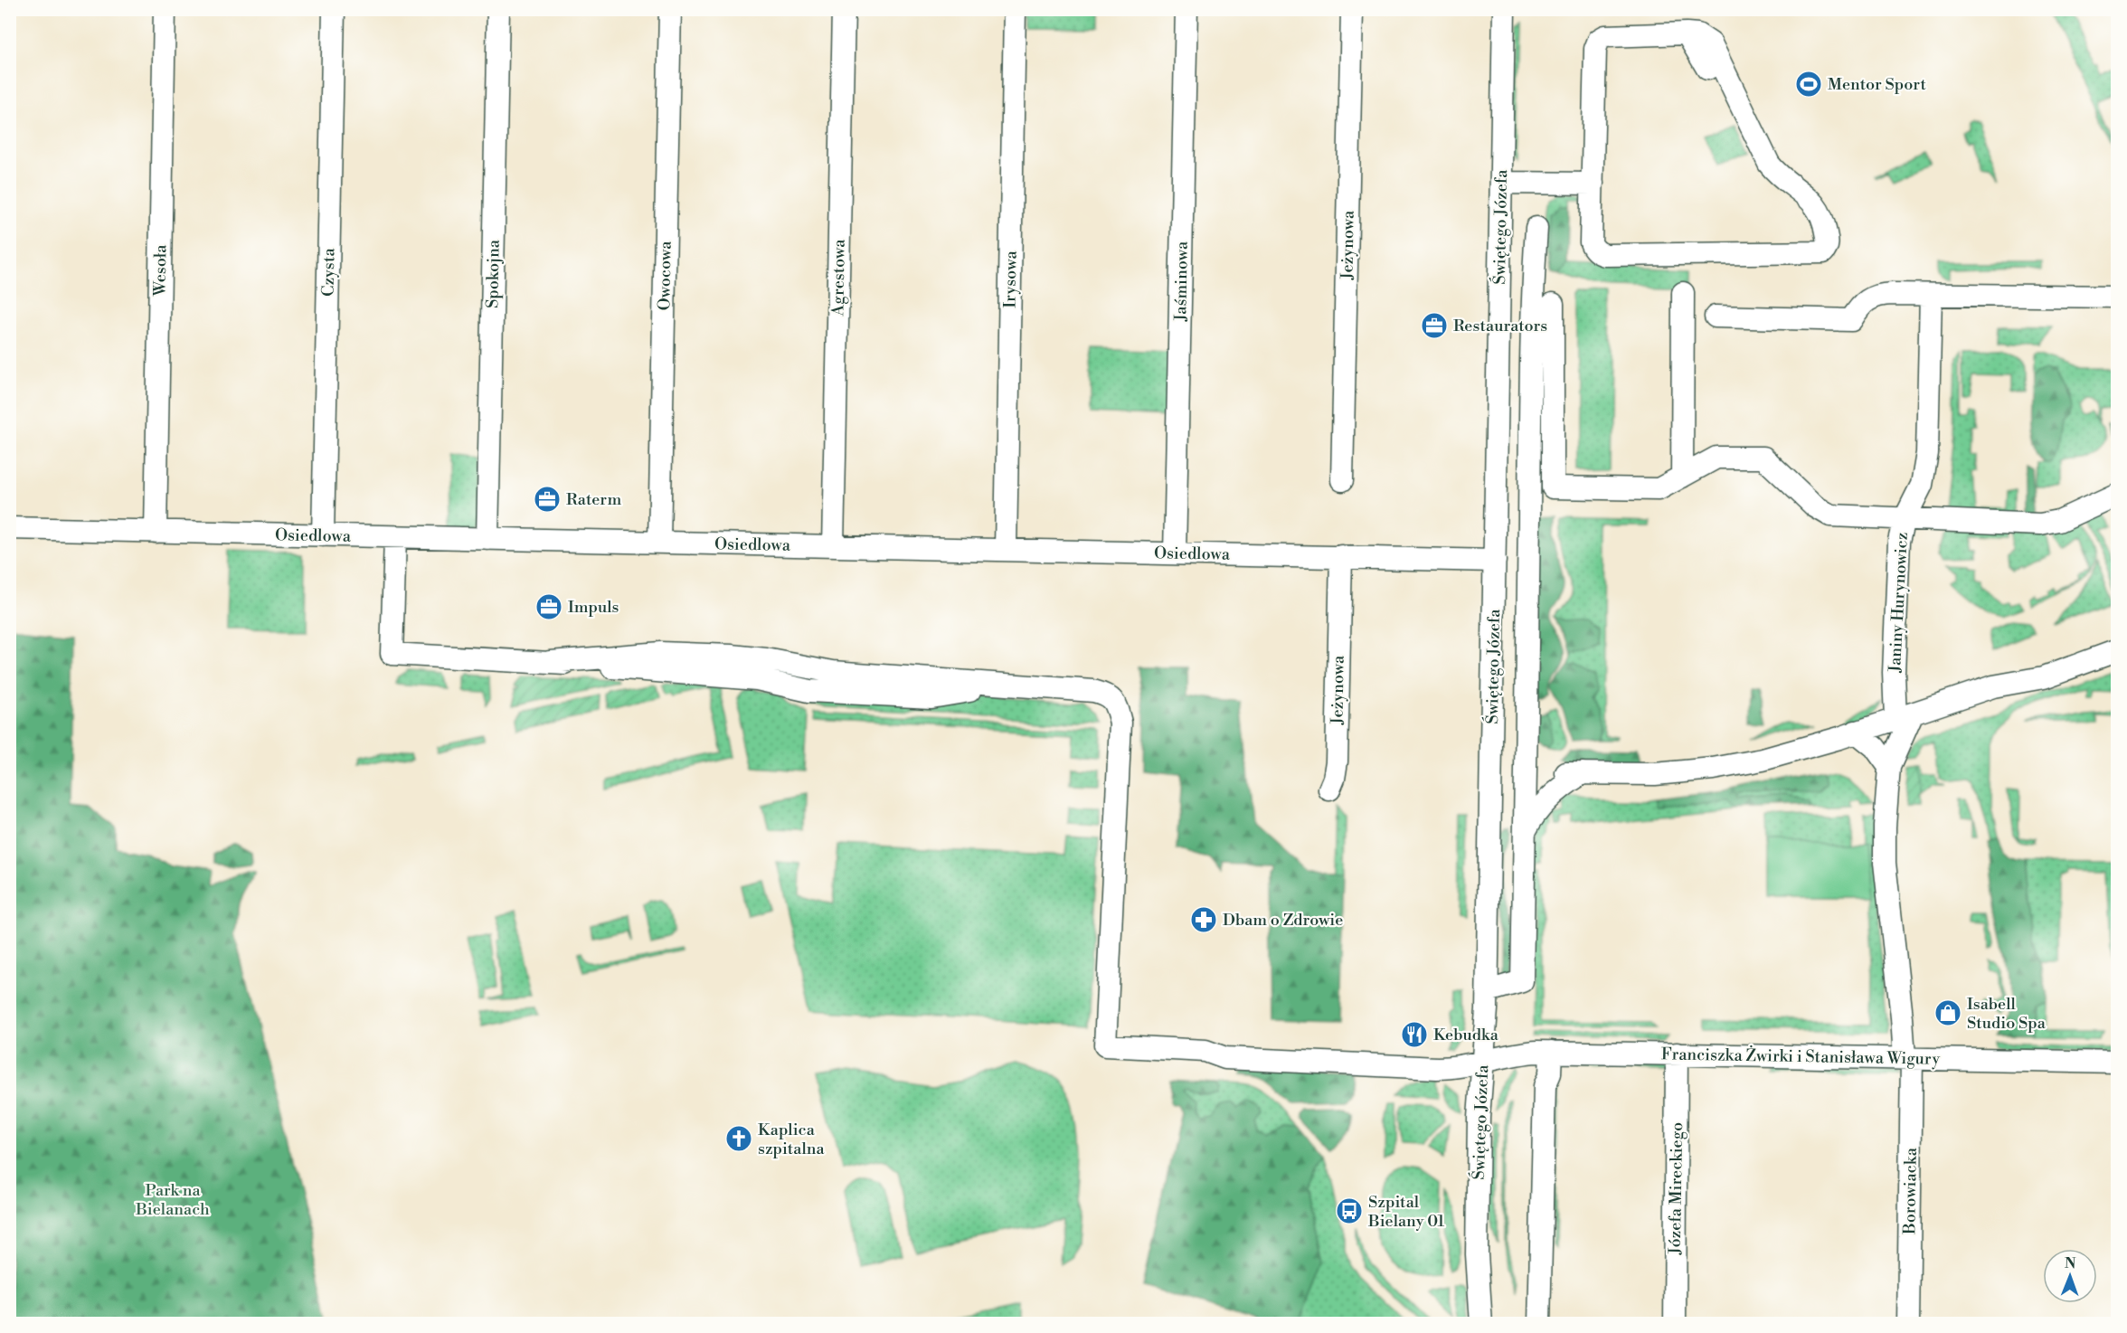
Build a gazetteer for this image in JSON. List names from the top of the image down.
{
  "streets": {
    "street": [
      "Świętego Józefa",
      "Jeżynowa",
      "Wesoła",
      "Czysta",
      "Spokojna",
      "Owocowa",
      "Agrestowa",
      "Irysowa",
      "Jaśminowa",
      "Osiedlowa",
      "Janiny Hurynowicz",
      "Franciszka Żwirki i Stanisława Wigury",
      "Józefa Mireckiego",
      "Borowiacka"
    ]
  },
  "crossings": [
    ["Świętego Józefa", "Osiedlowa"],
    ["Świętego Józefa", "Franciszka Żwirki i Stanisława Wigury"],
    ["Jeżynowa", "Osiedlowa"],
    ["Wesoła", "Osiedlowa"],
    ["Czysta", "Osiedlowa"],
    ["Spokojna", "Osiedlowa"],
    ["Owocowa", "Osiedlowa"],
    ["Agrestowa", "Osiedlowa"],
    ["Irysowa", "Osiedlowa"],
    ["Jaśminowa", "Osiedlowa"],
    ["Osiedlowa", "Franciszka Żwirki i Stanisława Wigury"],
    ["Janiny Hurynowicz", "Franciszka Żwirki i Stanisława Wigury"],
    ["Janiny Hurynowicz", "Borowiacka"],
    ["Franciszka Żwirki i Stanisława Wigury", "Józefa Mireckiego"],
    ["Franciszka Żwirki i Stanisława Wigury", "Borowiacka"]
  ],
  "parks": ["Park na Bielanach"],
  "places": {
    "sports": ["Mentor Sport"],
    "office": ["Restaurators", "Raterm", "Impuls"],
    "pharmacy": ["Dbam o Zdrowie"],
    "shop": ["Isabell Studio Spa"],
    "restaurant": ["Kebudka"],
    "church": ["Kaplica szpitalna"],
    "bus stop": ["Szpital Bielany 01"]
  },
  "north": "top"
}
